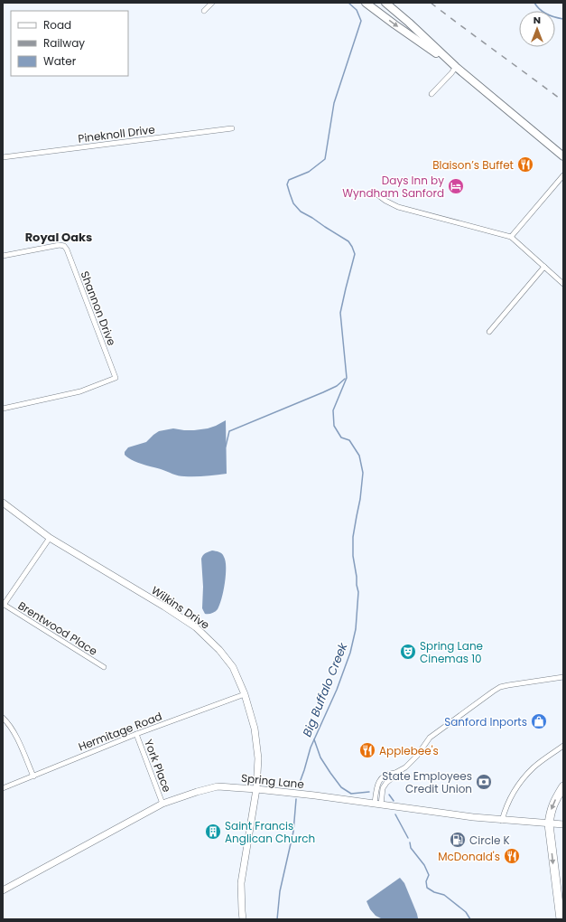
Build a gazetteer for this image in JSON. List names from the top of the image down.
{
  "streets": {
    "street": [
      "Pineknoll Drive",
      "Shannon Drive",
      "Wilkins Drive",
      "Brentwood Place",
      "Hermitage Road",
      "York Place",
      "Spring Lane"
    ]
  },
  "crossings": [
    ["Wilkins Drive", "Hermitage Road"],
    ["Wilkins Drive", "Spring Lane"],
    ["Hermitage Road", "York Place"],
    ["York Place", "Spring Lane"]
  ],
  "districts": ["Royal Oaks"],
  "water": ["Big Buffalo Creek"],
  "places": {
    "restaurant": ["Blaison’s Buffet", "Applebee's", "McDonald's"],
    "hotel": ["Days Inn by Wyndham Sanford"],
    "theatre": ["Spring Lane Cinemas 10"],
    "shop": ["Sanford Inports"],
    "bank": ["State Employees Credit Union"],
    "building": ["Saint Francis Anglican Church"],
    "fuel station": ["Circle K"]
  },
  "legend": ["Road", "Railway", "Water"],
  "north": "top"
}
